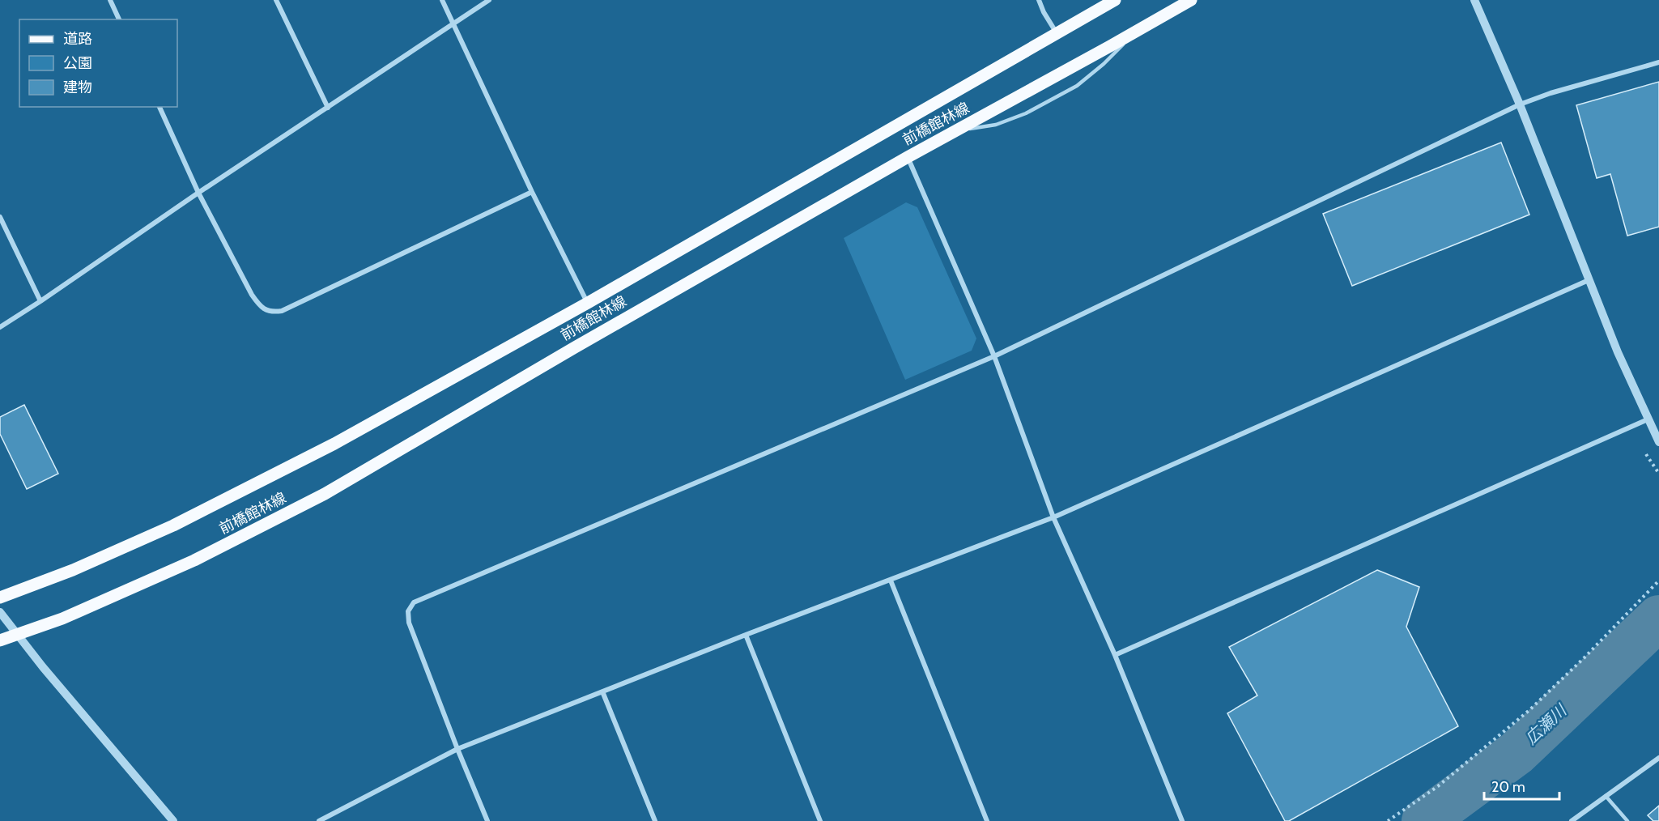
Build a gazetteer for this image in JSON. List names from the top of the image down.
{
  "streets": {
    "main road": ["前橋館林線"]
  },
  "water": ["広瀬川"],
  "legend": ["道路", "公園", "建物"],
  "scale_bar": "20 m"
}
